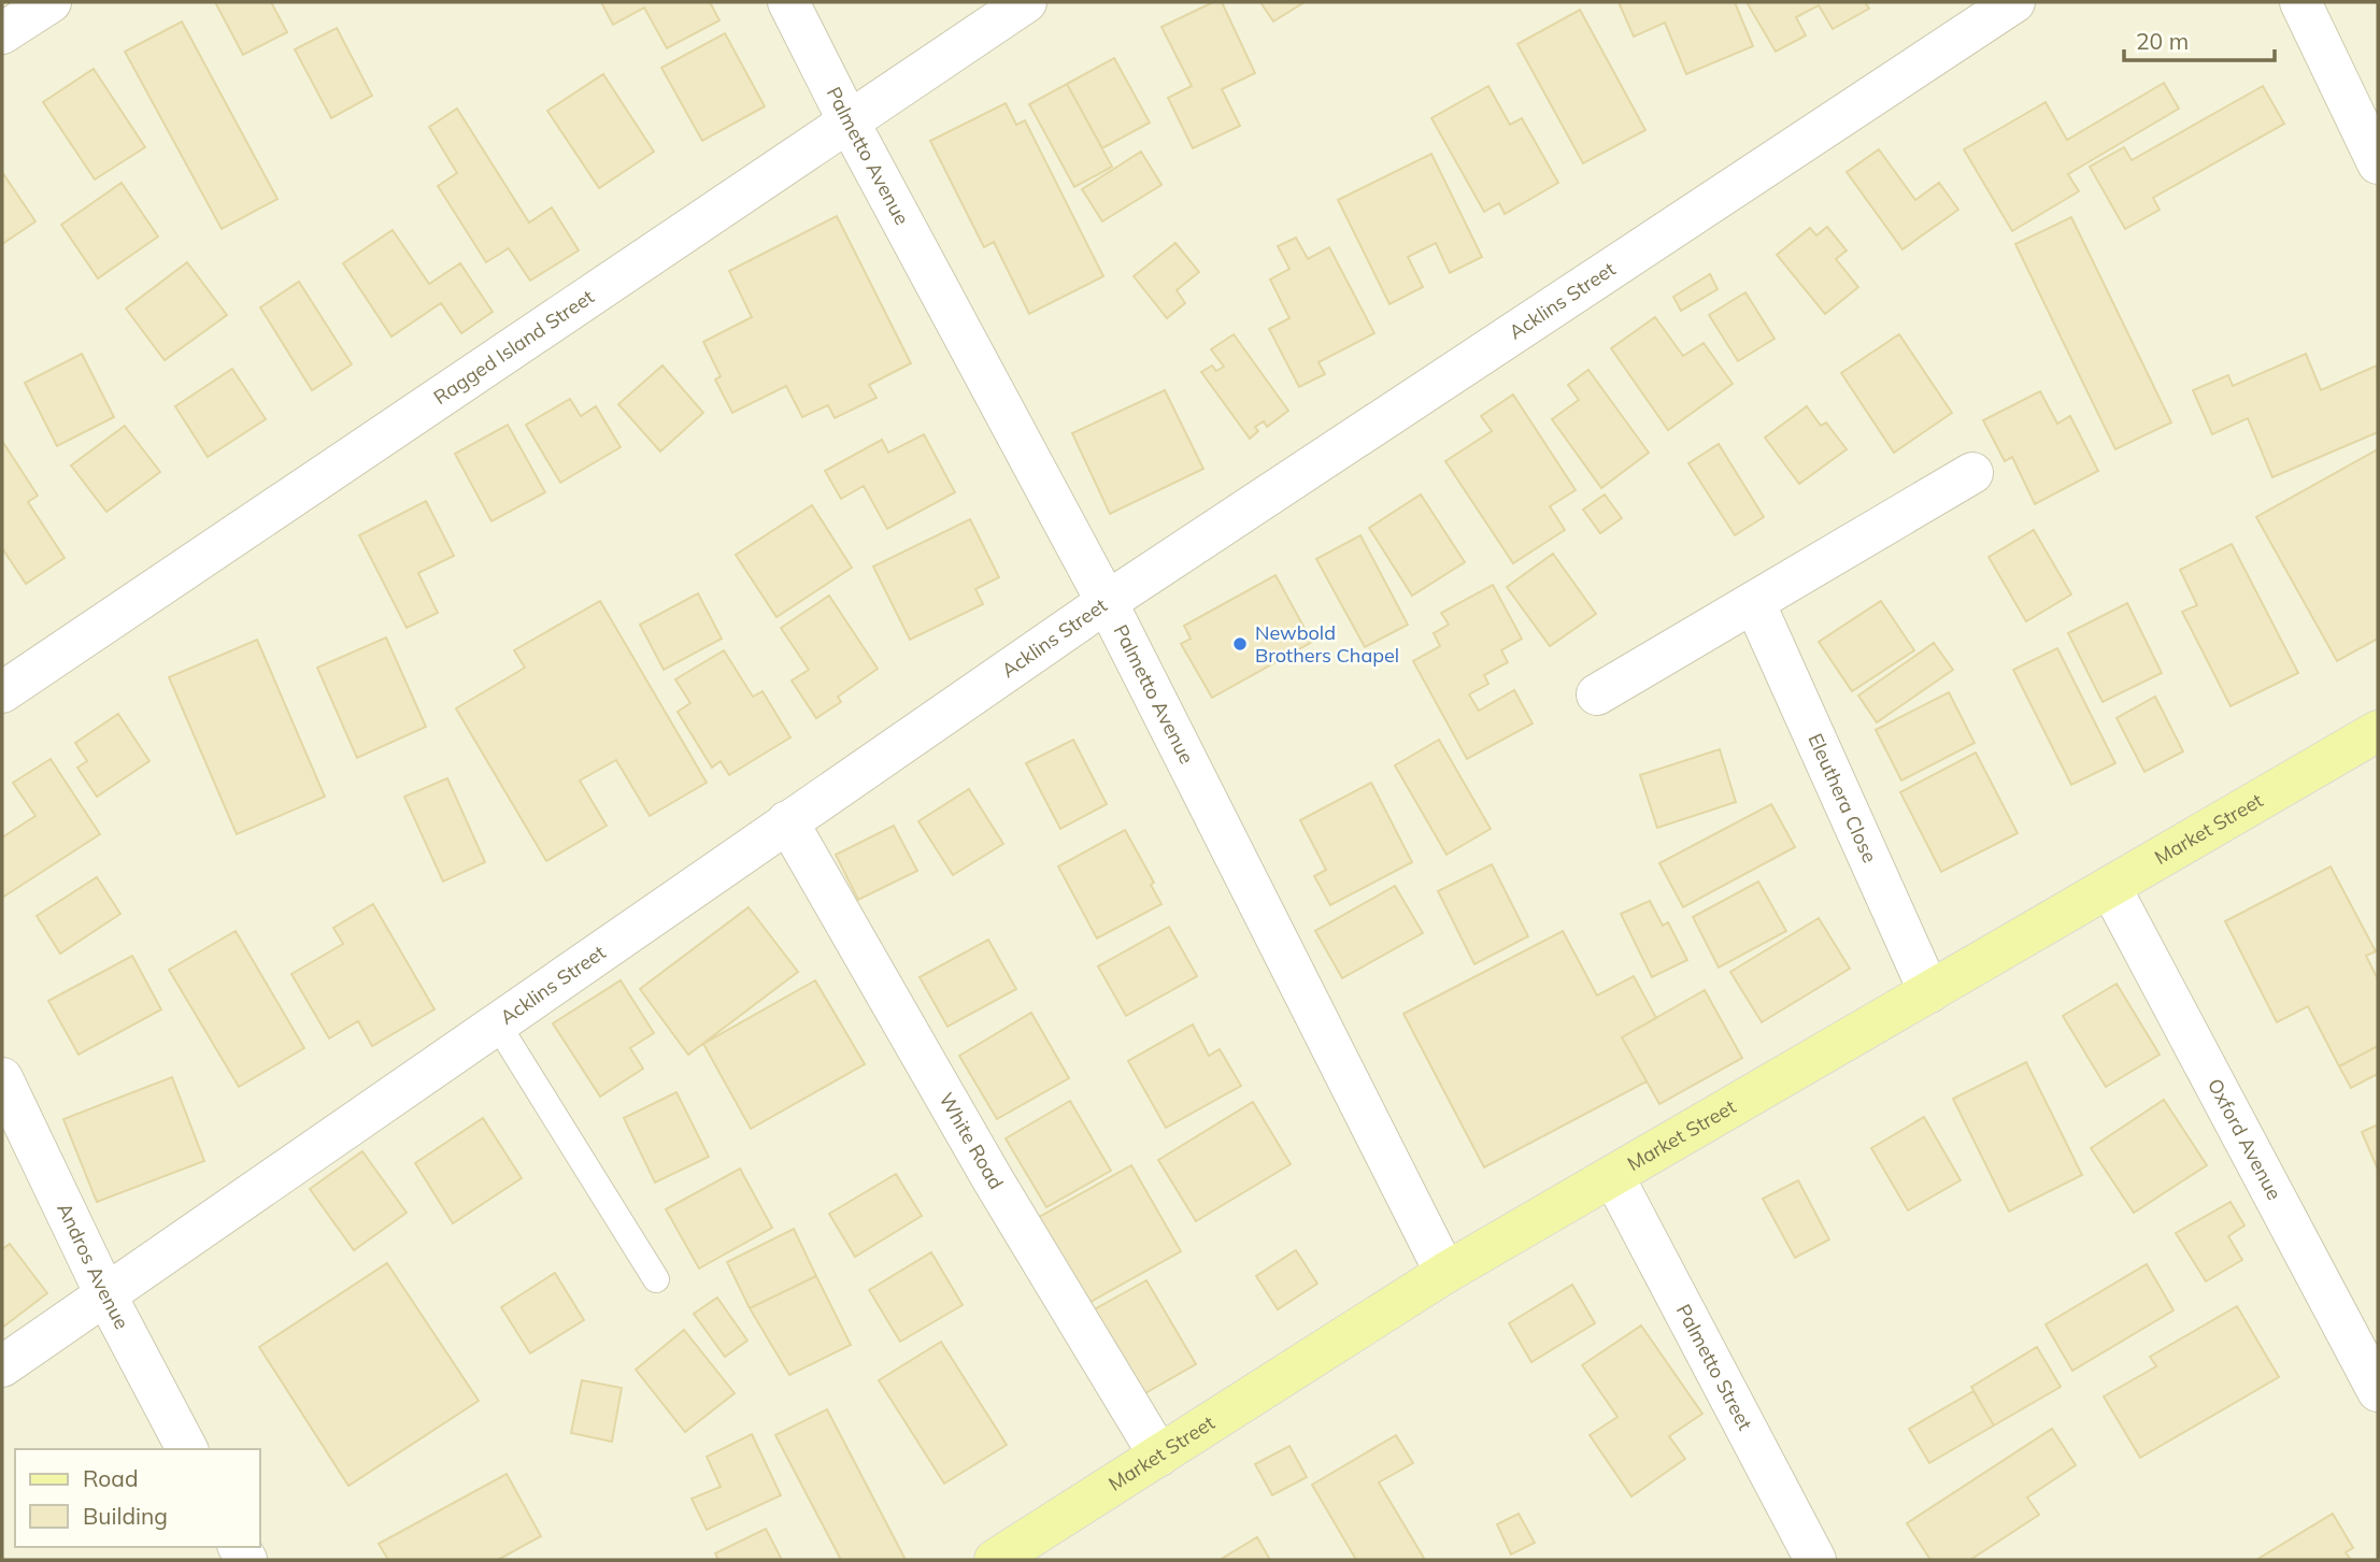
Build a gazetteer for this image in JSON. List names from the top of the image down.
{
  "streets": {
    "main road": ["Market Street"],
    "street": [
      "Palmetto Avenue",
      "Acklins Street",
      "Ragged Island Street",
      "Eleuthera Close",
      "Oxford Avenue",
      "White Road",
      "Andros Avenue",
      "Palmetto Street"
    ]
  },
  "crossings": [
    ["Palmetto Avenue", "Acklins Street"],
    ["Palmetto Avenue", "Ragged Island Street"],
    ["Palmetto Avenue", "Market Street"],
    ["Acklins Street", "White Road"],
    ["Acklins Street", "Andros Avenue"],
    ["Eleuthera Close", "Market Street"],
    ["Market Street", "Oxford Avenue"],
    ["Market Street", "White Road"],
    ["Market Street", "Palmetto Street"]
  ],
  "places": ["Newbold Brothers Chapel"],
  "legend": ["Road", "Building"],
  "scale_bar": "20 m"
}
